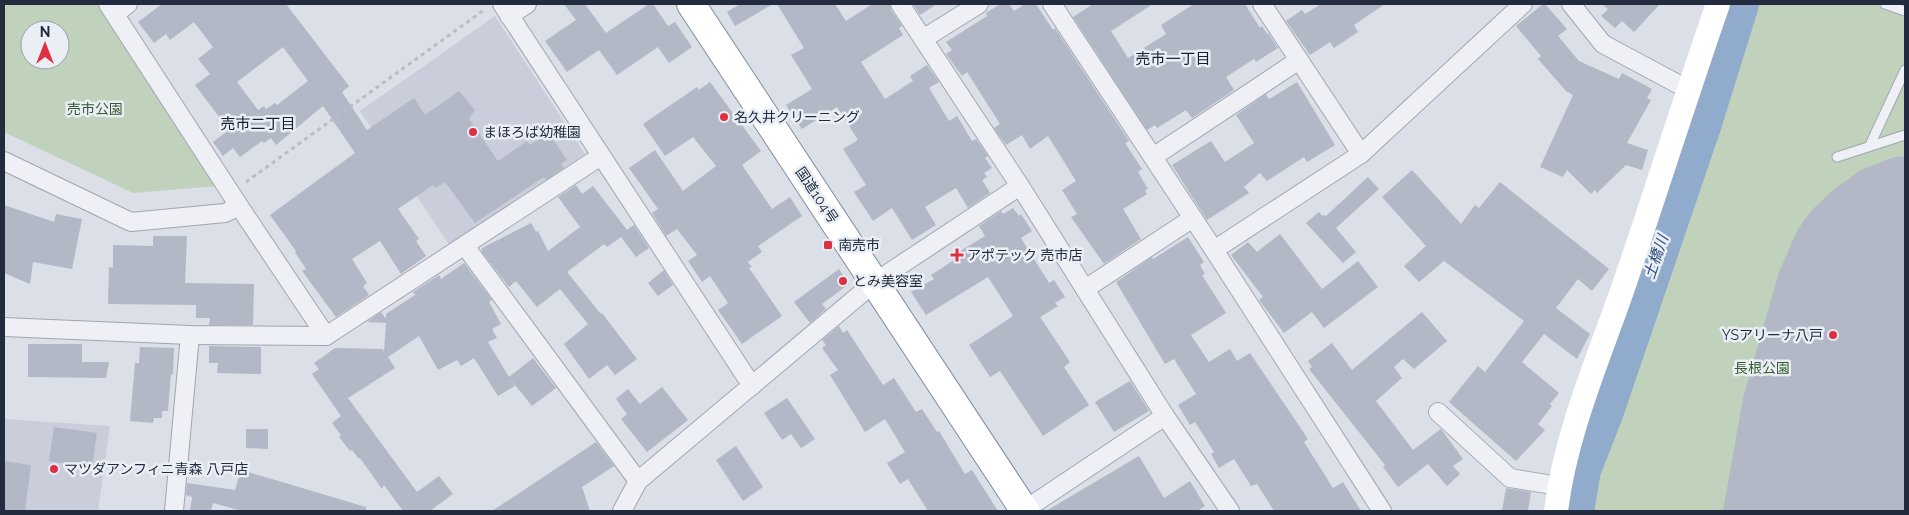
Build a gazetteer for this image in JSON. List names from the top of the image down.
{
  "streets": {
    "highway": ["国道104号"]
  },
  "districts": ["売市一丁目", "売市二丁目"],
  "water": ["土橋川"],
  "parks": ["売市公園", "長根公園"],
  "places": {
    "other": [
      "名久井クリーニング",
      "まほろば幼稚園",
      "とみ美容室",
      "YSアリーナ八戸",
      "マツダアンフィニ青森 八戸店"
    ],
    "transit": ["南売市"],
    "health": ["アポテック 売市店"]
  },
  "north": "top"
}
